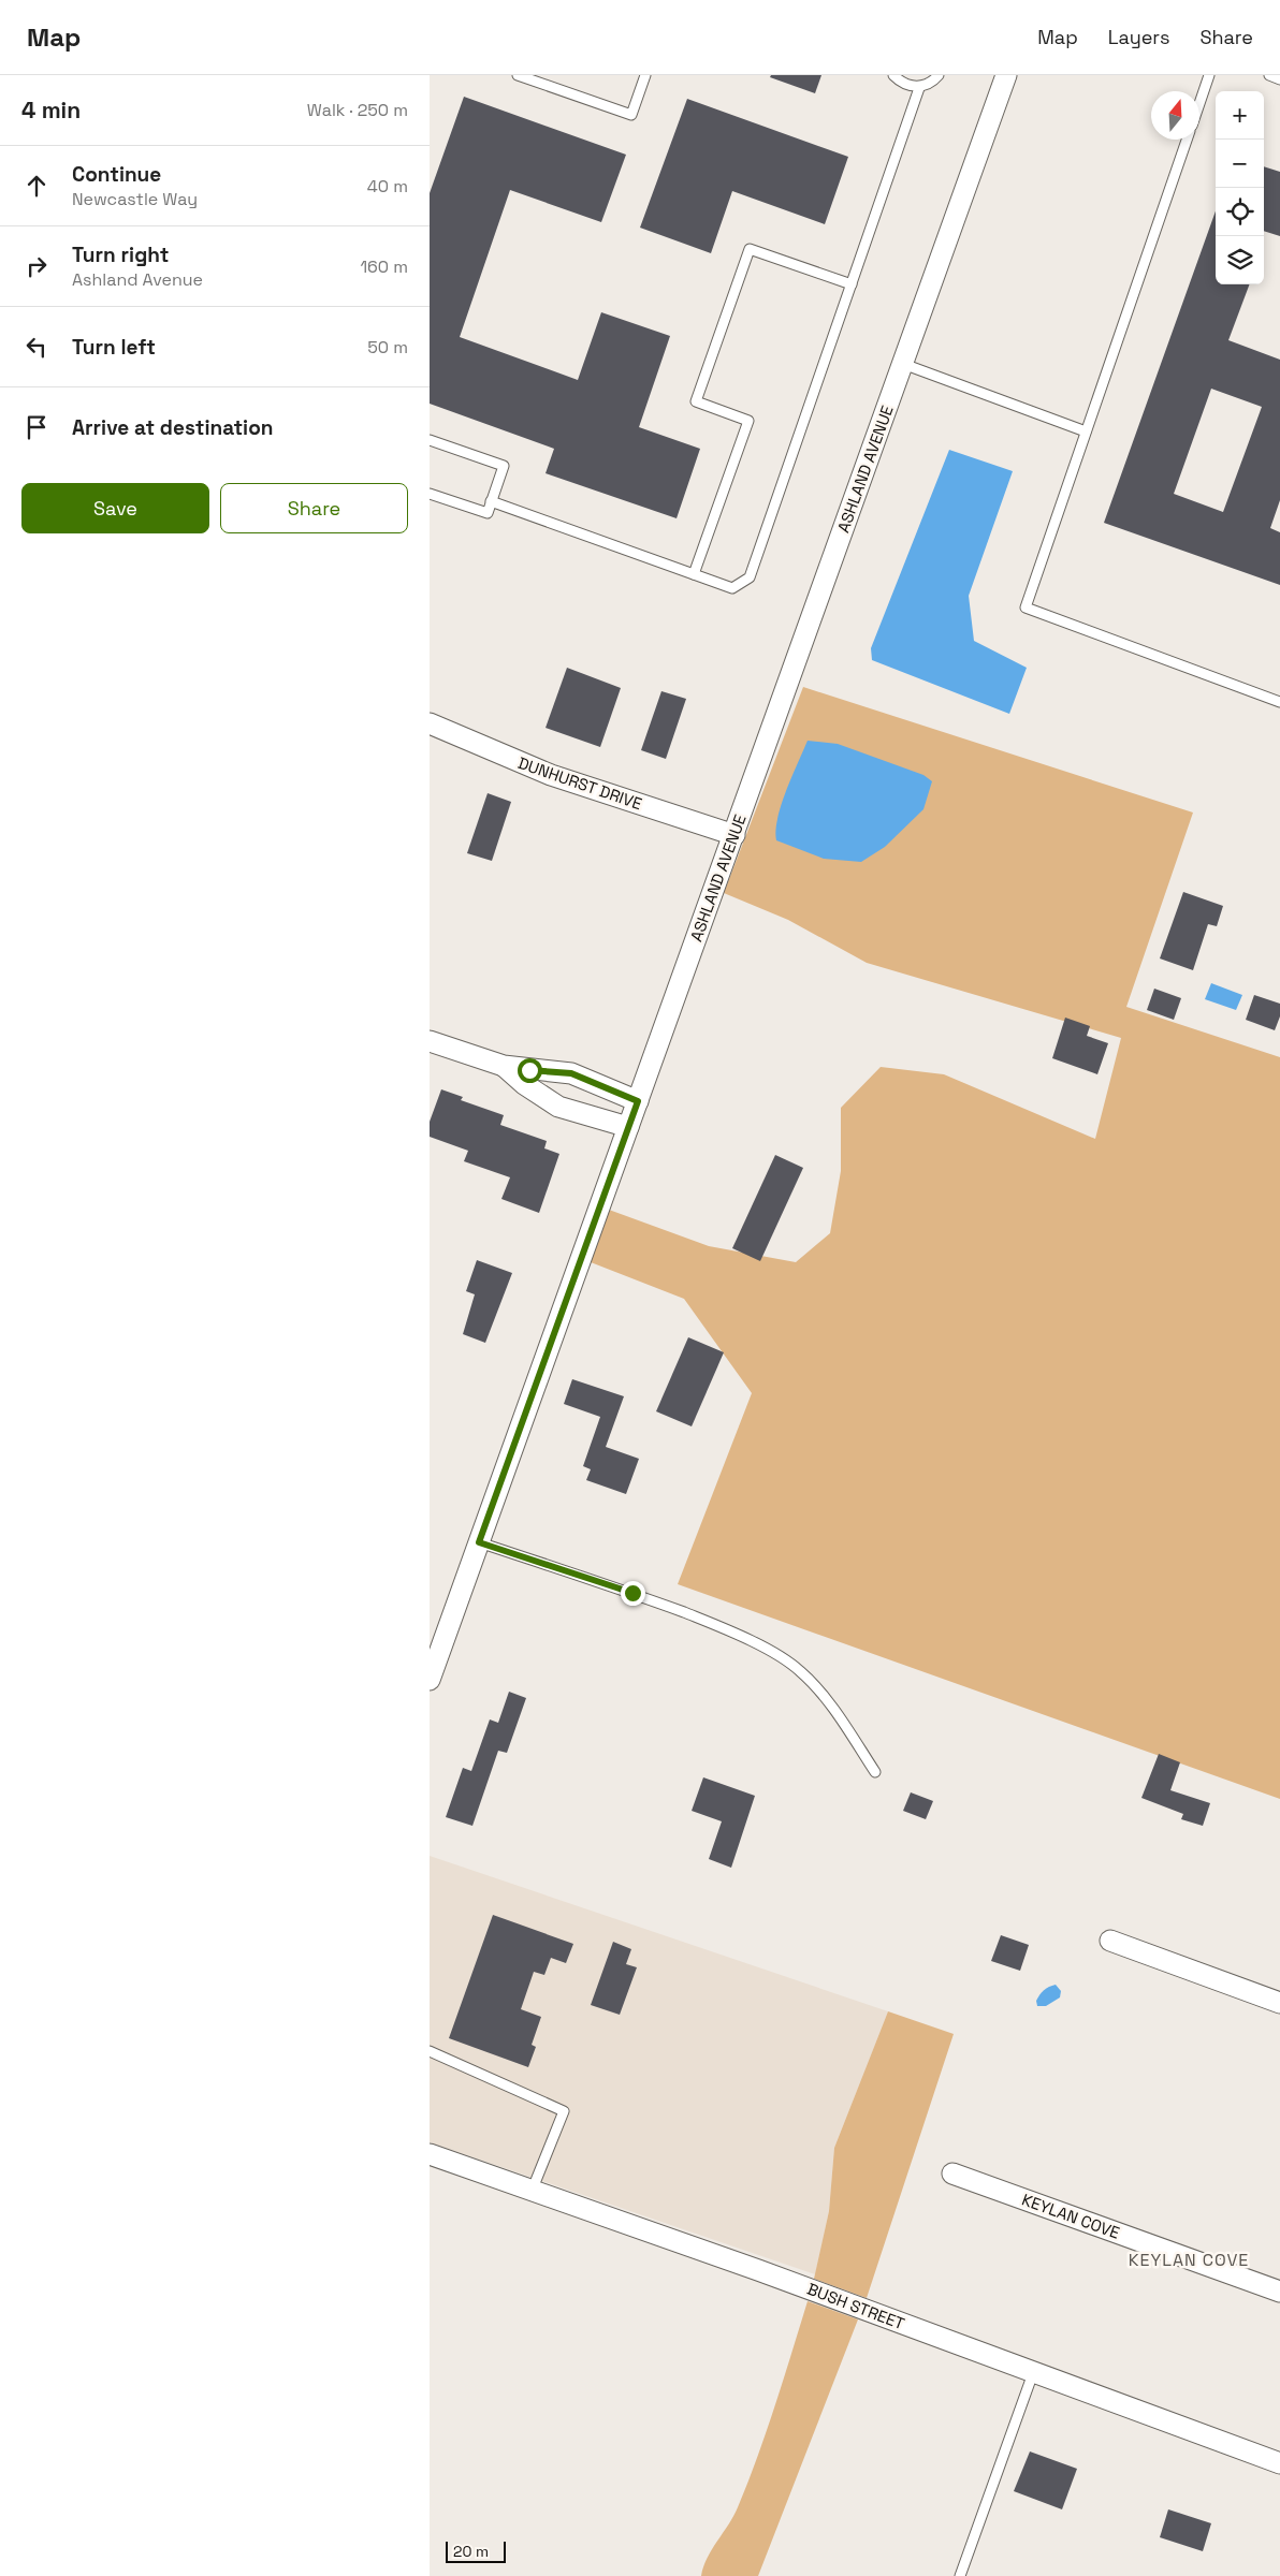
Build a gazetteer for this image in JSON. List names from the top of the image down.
{
  "streets": {
    "street": [
      "ASHLAND AVENUE",
      "DUNHURST DRIVE",
      "KEYLAN COVE",
      "BUSH STREET"
    ]
  },
  "crossings": [
    ["ASHLAND AVENUE", "DUNHURST DRIVE"]
  ],
  "districts": ["KEYLAN COVE"],
  "scale_bar": "20 m",
  "north": "top",
  "page": {
    "header": "Map",
    "nav": ["Map", "Layers", "Share"],
    "heading": ["4 min", "Walk · 250 m"],
    "map_buttons": ["+", "−"],
    "list": [
      ["Continue", "Newcastle Way", "40 m"],
      ["Turn right", "Ashland Avenue", "160 m"],
      ["Turn left", "50 m"],
      "Arrive at destination"
    ],
    "buttons": ["Save", "Share"],
    "scale": "20 m"
  }
}
